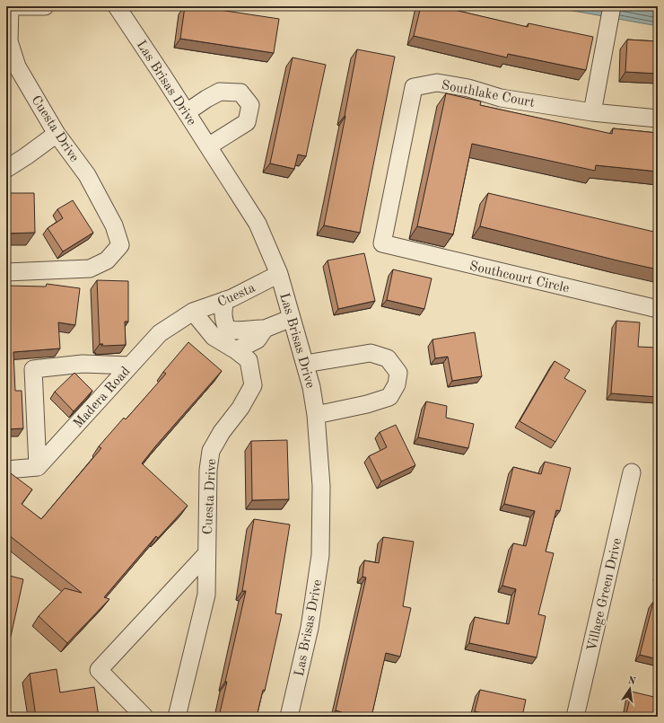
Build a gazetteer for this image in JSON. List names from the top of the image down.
{
  "streets": {
    "street": [
      "Las Brisas Drive",
      "Southlake Court",
      "Cuesta Drive",
      "Southcourt Circle",
      "Cuesta",
      "Madera Road",
      "Village Green Drive"
    ]
  },
  "crossings": [
    ["Las Brisas Drive", "Cuesta"],
    ["Southlake Court", "Southcourt Circle"],
    ["Cuesta Drive", "Cuesta"],
    ["Cuesta Drive", "Madera Road"],
    ["Cuesta", "Madera Road"]
  ],
  "north": "top"
}
